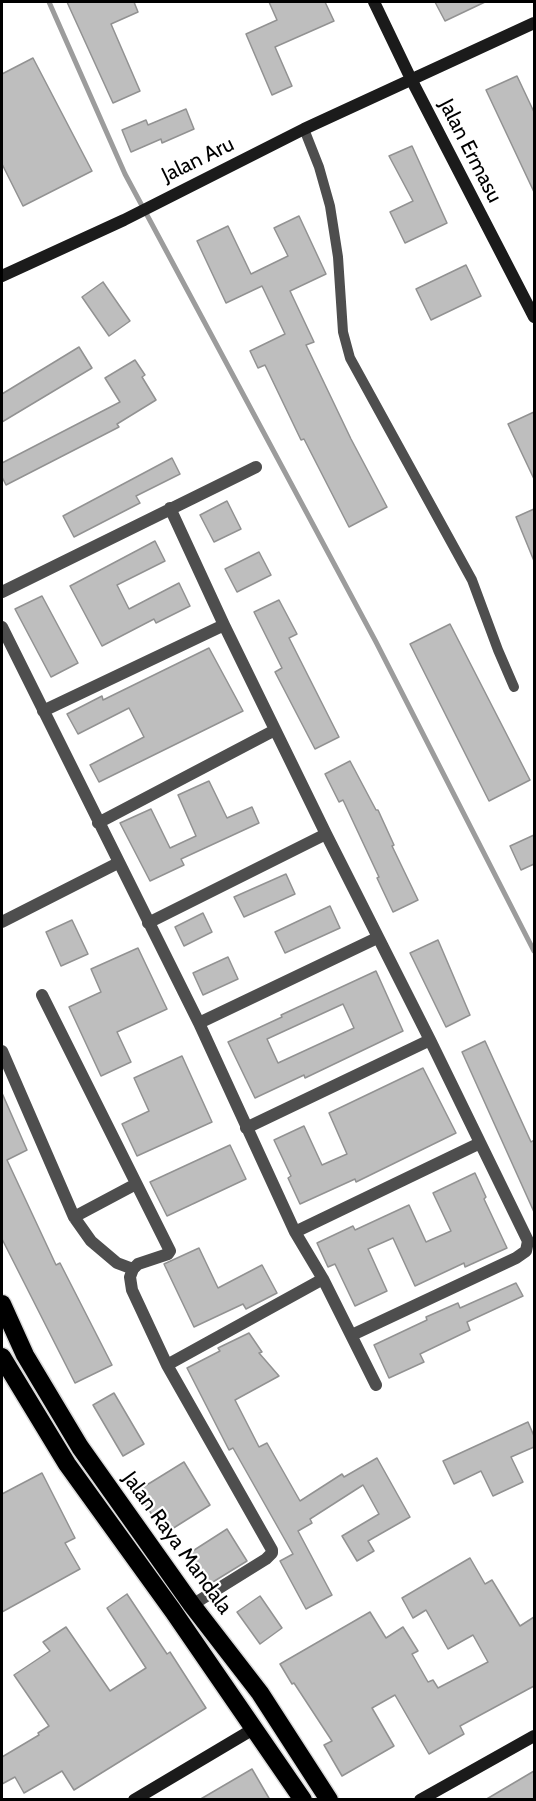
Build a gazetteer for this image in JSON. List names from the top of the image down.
{
  "streets": {
    "highway": ["Jalan Raya Mandala"],
    "street": ["Jalan Ermasu", "Jalan Aru"]
  },
  "crossings": [
    ["Jalan Ermasu", "Jalan Aru"]
  ]
}
